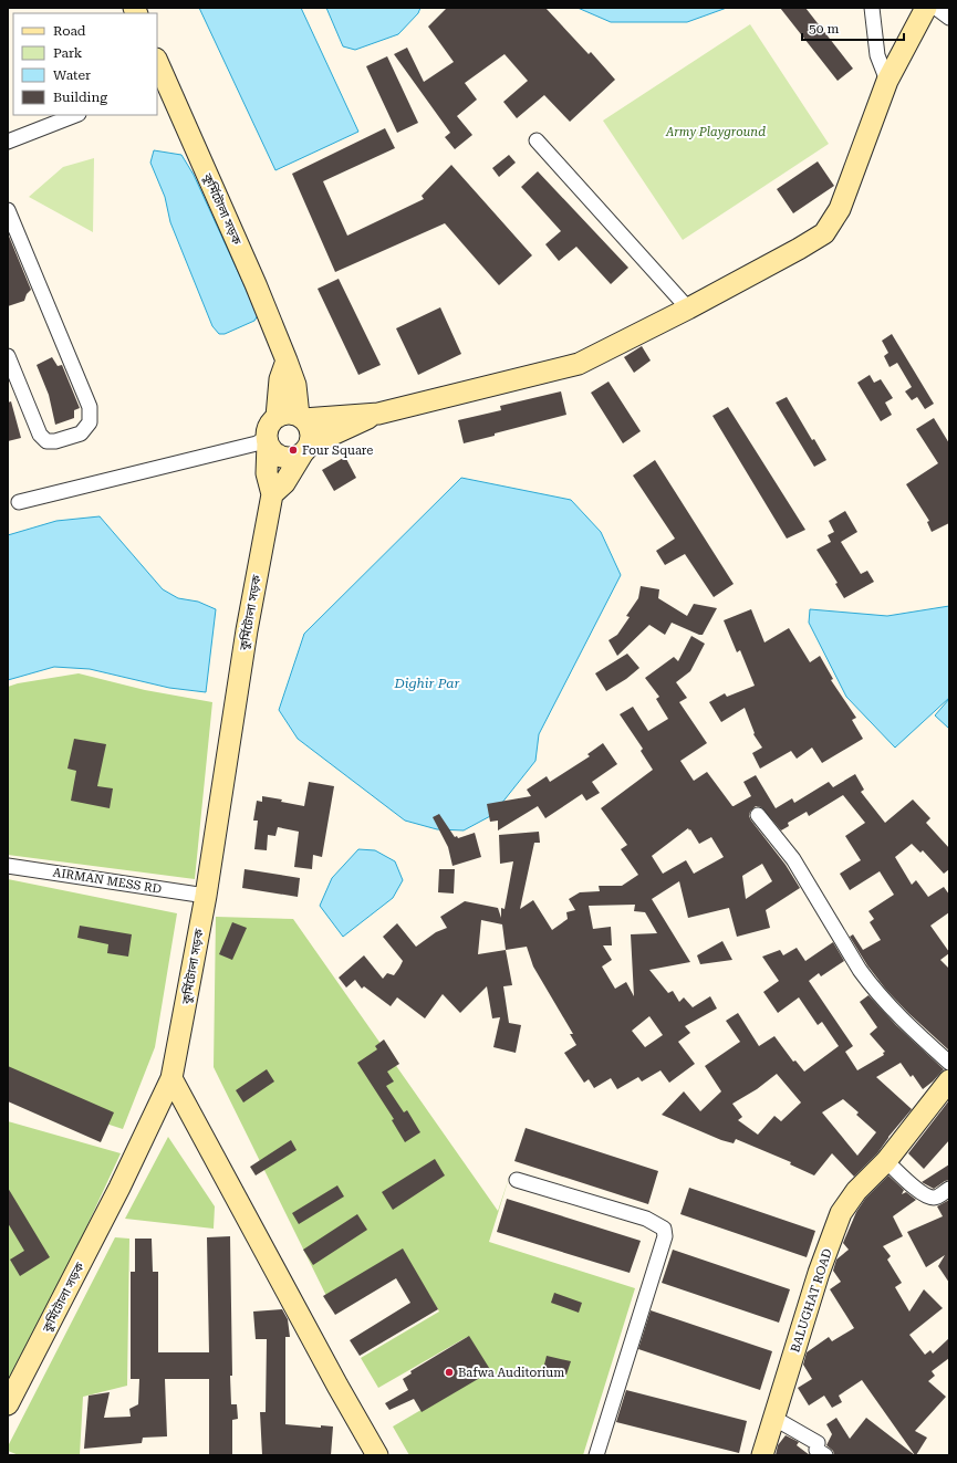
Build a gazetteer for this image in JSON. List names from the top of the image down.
{
  "streets": {
    "street": ["কুর্মিটোলা সড়ক", "AIRMAN MESS RD", "BALUGHAT ROAD"]
  },
  "crossings": [
    ["কুর্মিটোলা সড়ক", "AIRMAN MESS RD"]
  ],
  "water": ["Dighir Par"],
  "parks": ["Army Playground"],
  "places": ["Four Square", "Bafwa Auditorium"],
  "legend": [
    "Road",
    "Park",
    "Water",
    "Building"
  ],
  "scale_bar": "50 m"
}
